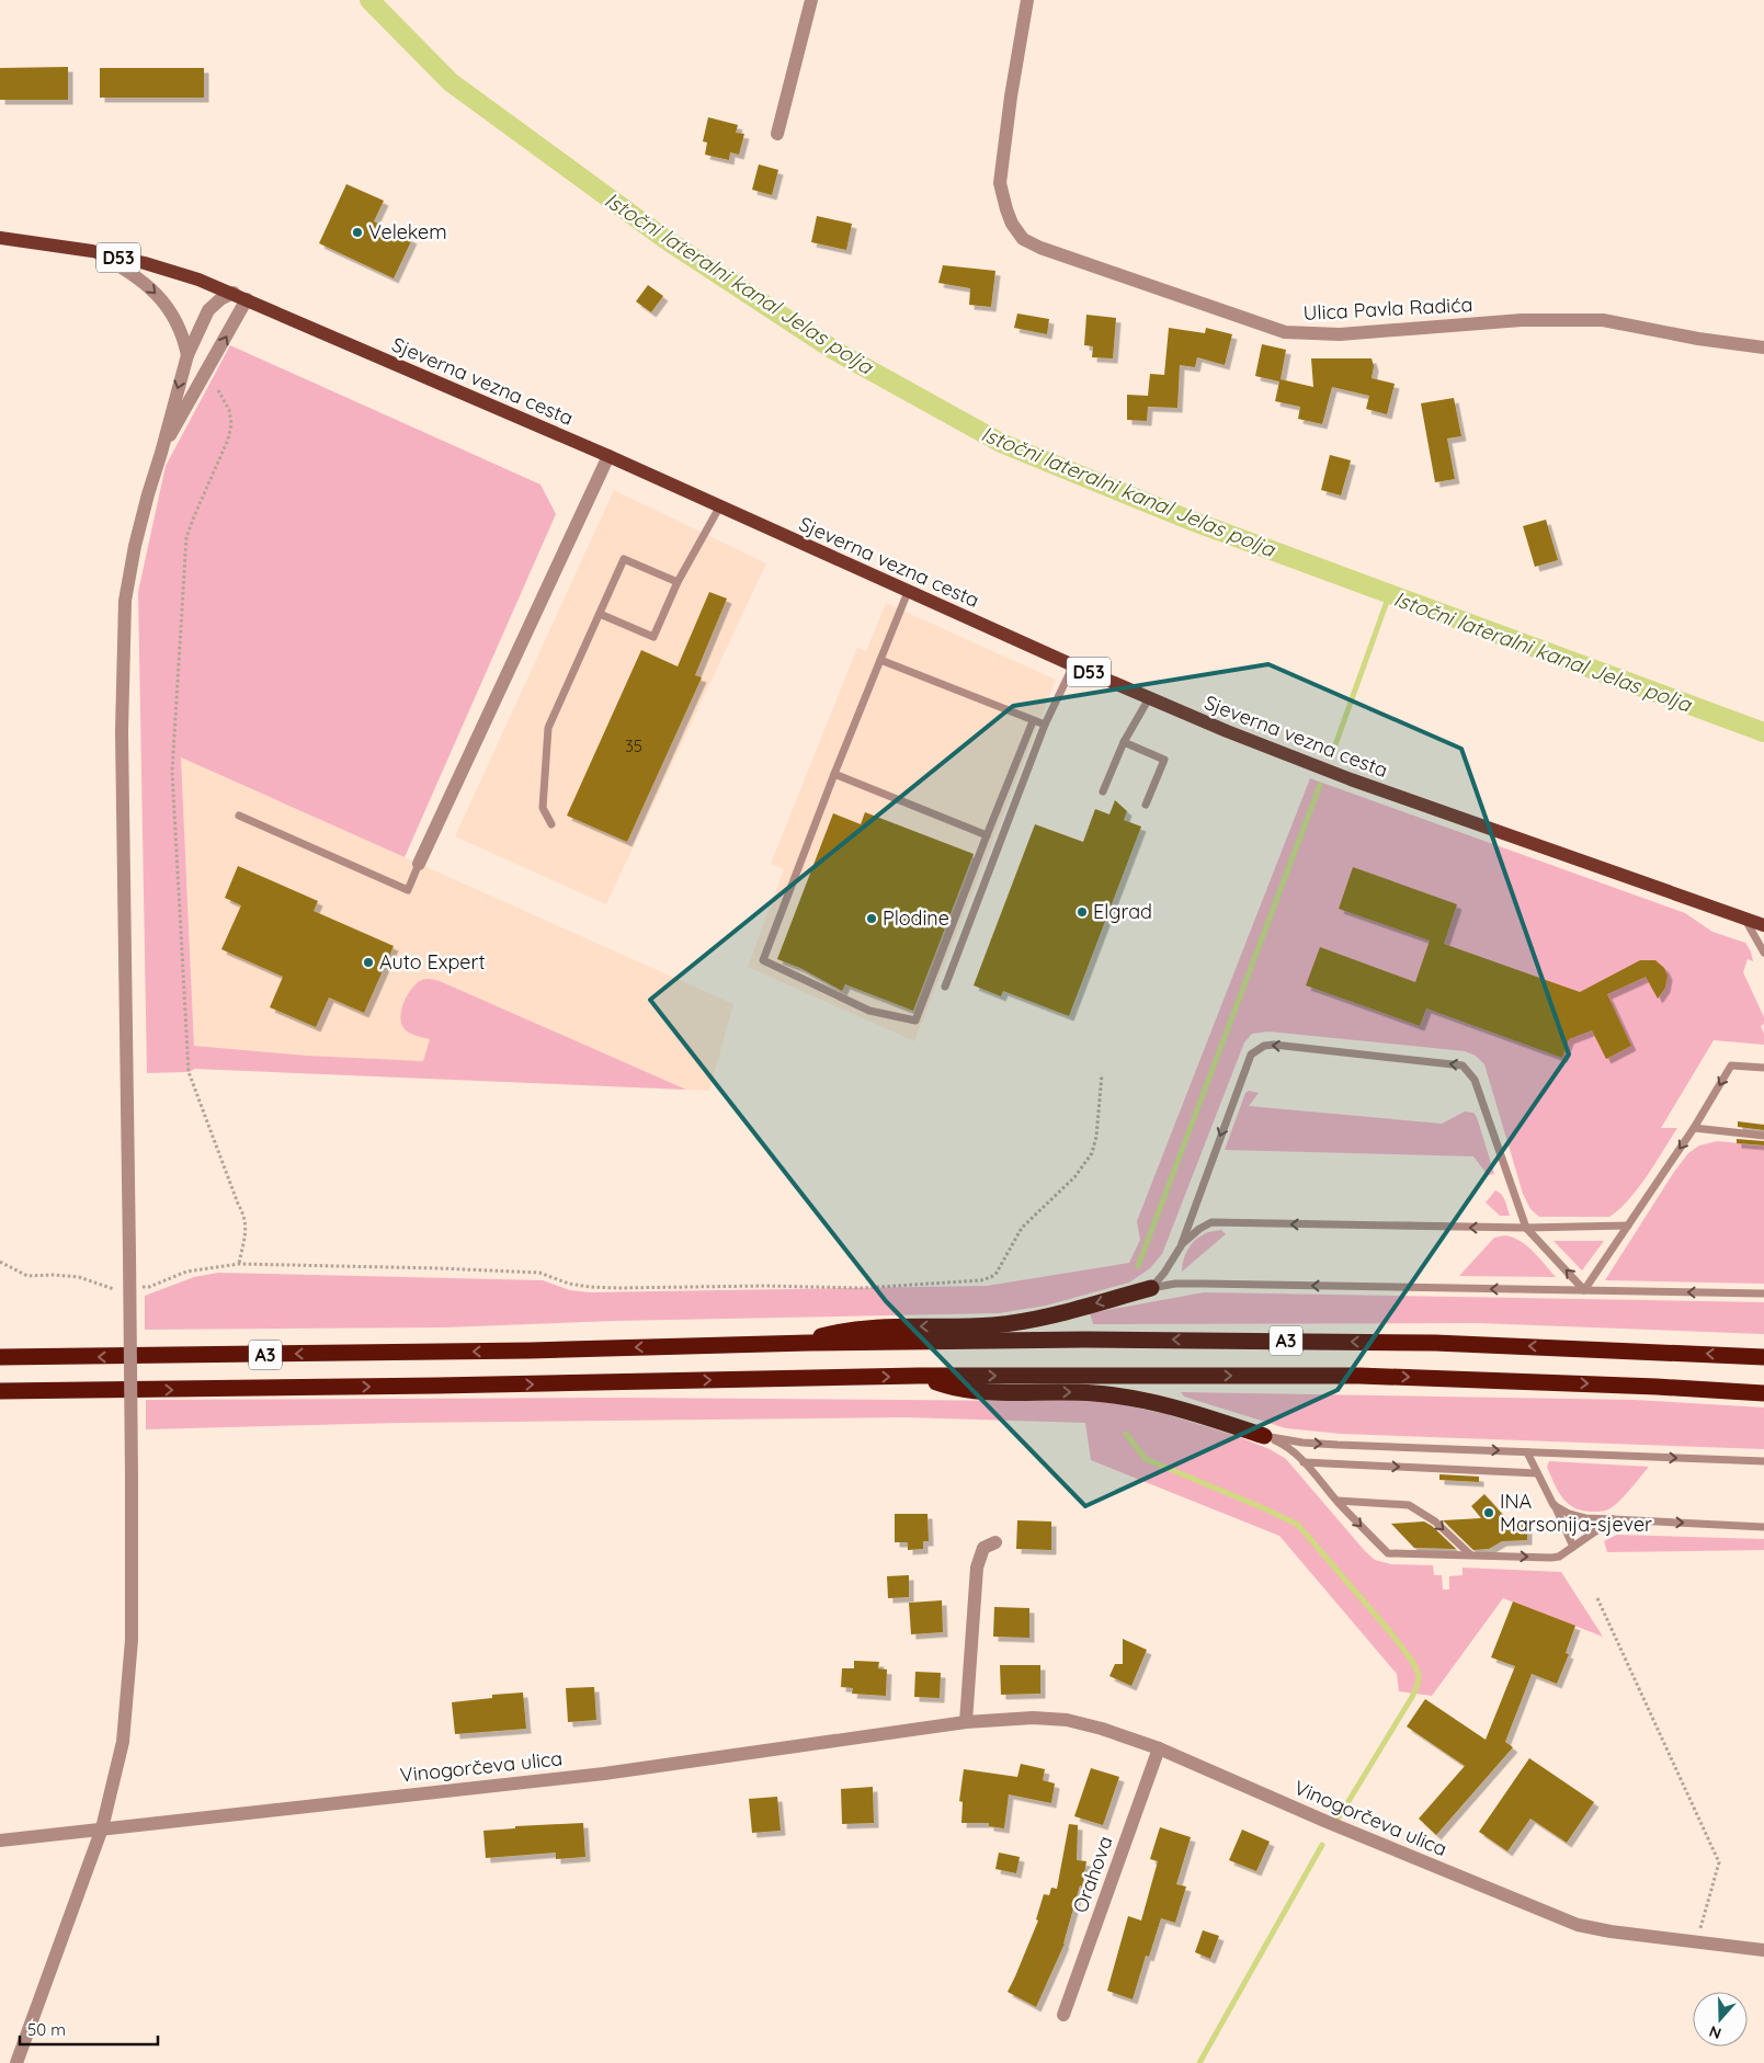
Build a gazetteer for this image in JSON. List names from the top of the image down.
{
  "streets": {
    "highway": ["A3"],
    "main road": ["D53", "Sjeverna vezna cesta"],
    "street": ["Ulica Pavla Radića", "Vinogorčeva ulica", "Orahova"]
  },
  "crossings": [
    ["Vinogorčeva ulica", "Orahova"]
  ],
  "water": ["Istočni lateralni kanal Jelas polja"],
  "places": [
    "Velekem",
    "Elgrad",
    "Plodine",
    "Auto Expert",
    "INA Marsonija-sjever"
  ],
  "house_numbers": ["35"],
  "scale_bar": "50 m",
  "north": "bottom"
}
